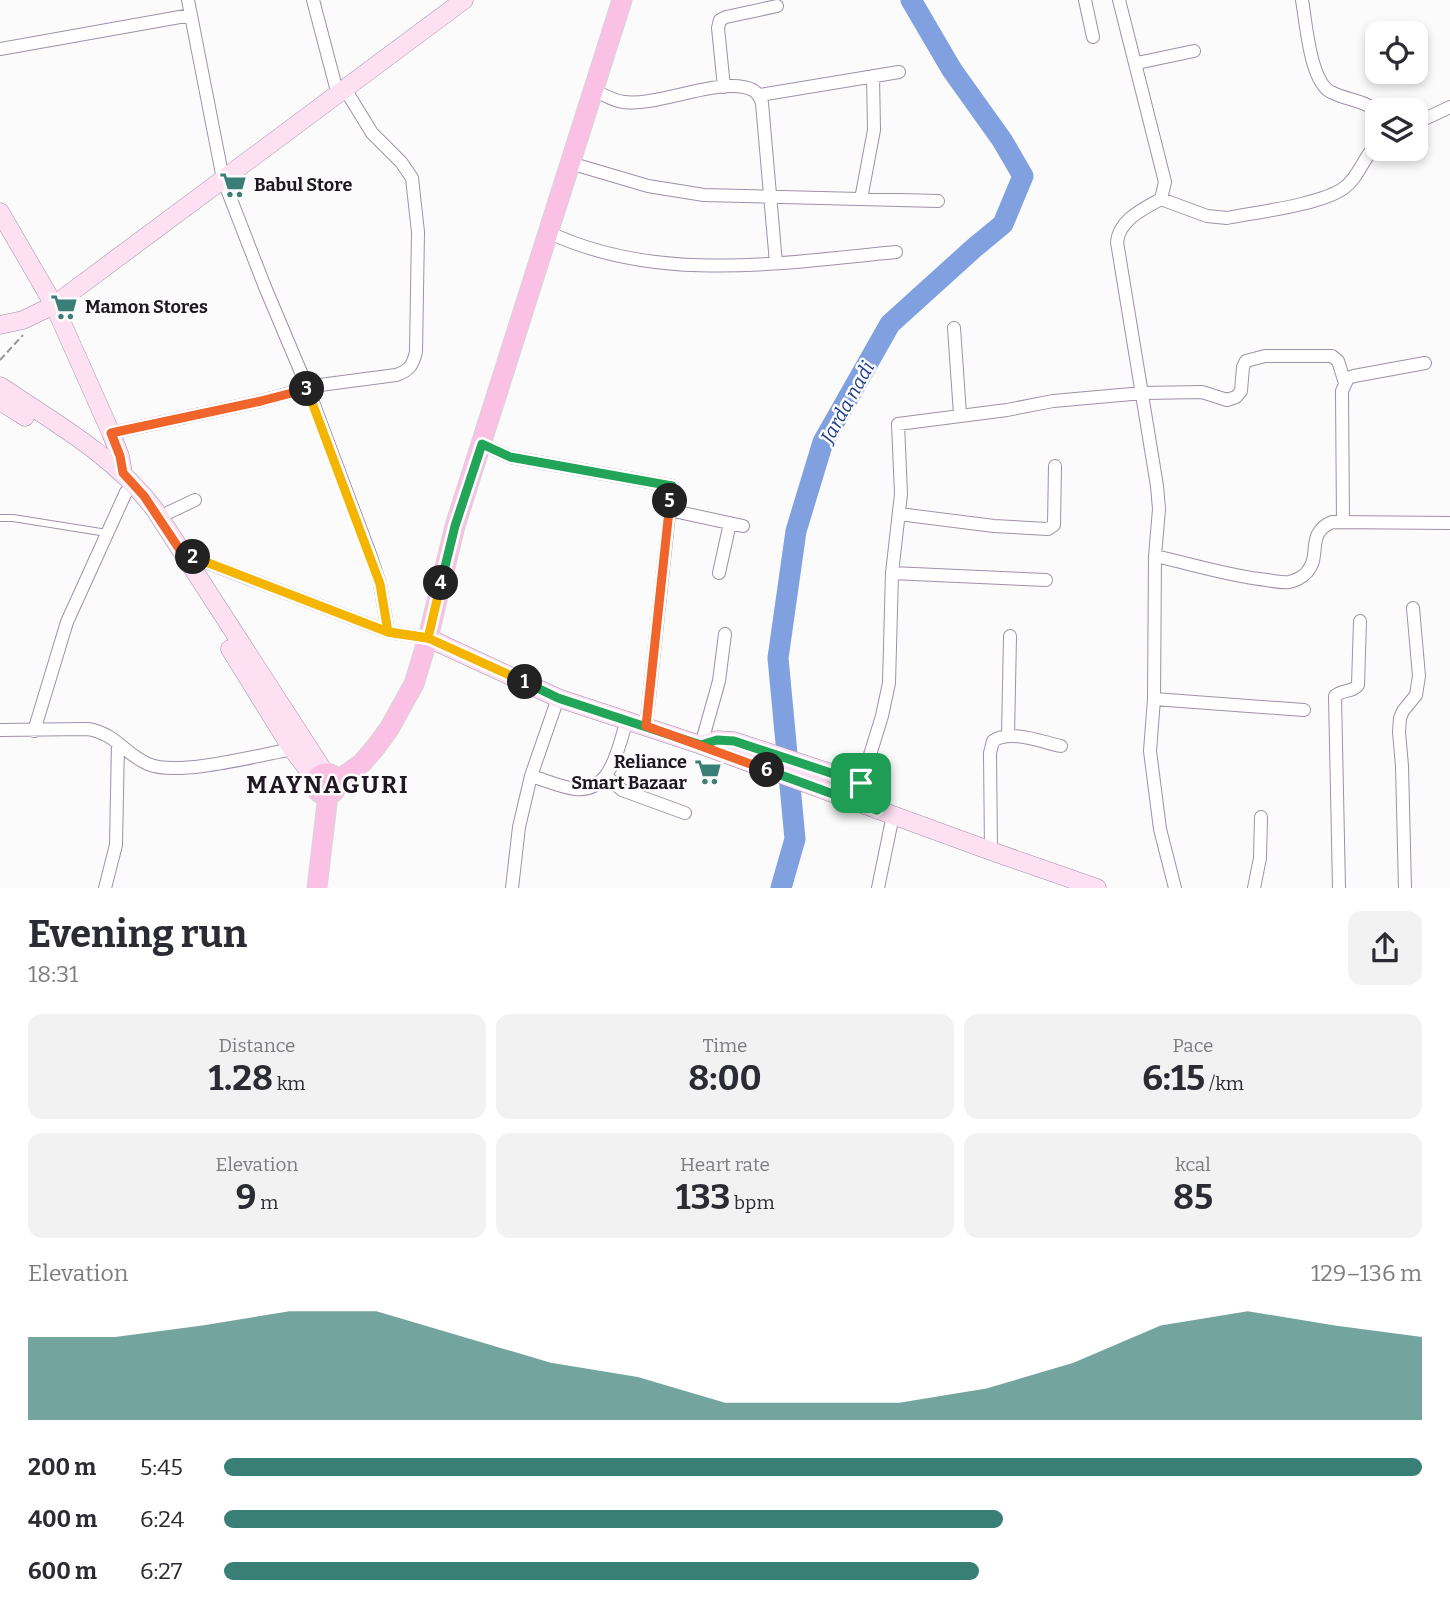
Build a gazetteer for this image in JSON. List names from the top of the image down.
{
  "districts": ["MAYNAGURI"],
  "water": ["Jarda nadi"],
  "places": {
    "supermarket": ["Babul Store", "Mamon Stores", "Reliance Smart Bazaar"]
  },
  "page": {
    "pins": [
      "3",
      "5",
      "2",
      "4",
      "1",
      "6"
    ],
    "heading": ["Evening run", "18:31"],
    "stats": [
      ["Distance", "1.28 km"],
      ["Time", "8:00"],
      ["Pace", "6:15 /km"],
      ["Elevation", "9 m"],
      ["Heart rate", "133 bpm"],
      ["kcal", "85"]
    ],
    "chart": ["Elevation", "129–136 m"],
    "list": [
      {
        "name": "200 m",
        "note": "5:45"
      },
      {
        "name": "400 m",
        "note": "6:24"
      },
      {
        "name": "600 m",
        "note": "6:27"
      }
    ]
  }
}
